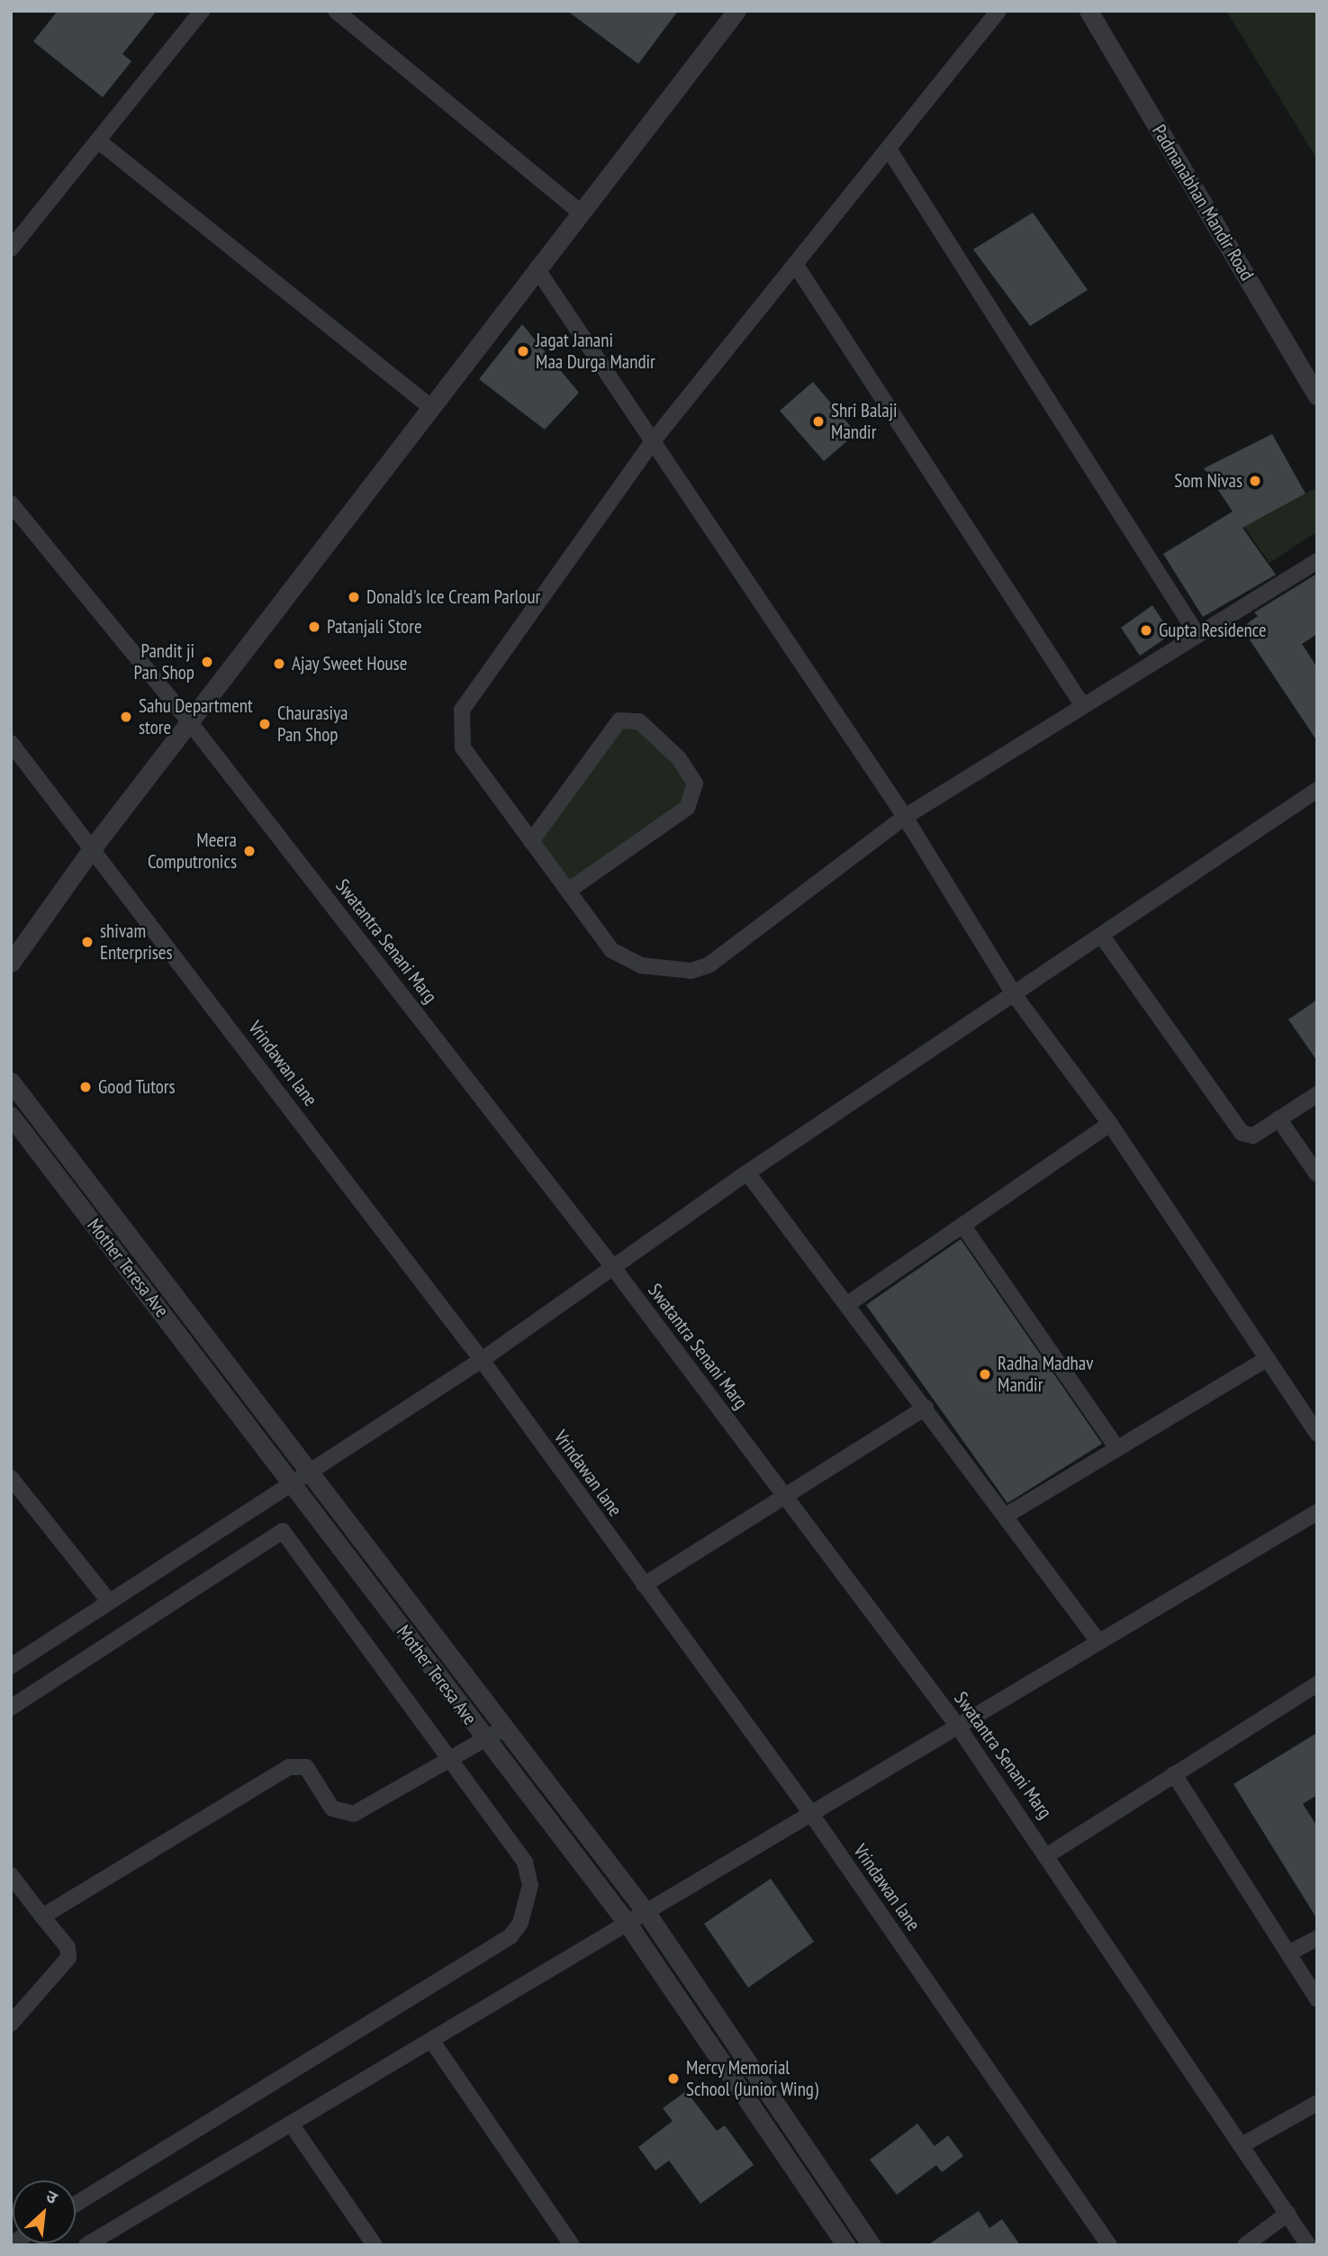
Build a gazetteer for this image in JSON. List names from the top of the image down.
{
  "streets": {
    "street": [
      "Padmanabhan Mandir Road",
      "Swatantra Senani Marg",
      "Vrindawan lane",
      "Mother Teresa Ave"
    ]
  },
  "places": [
    "Jagat Janani Maa Durga Mandir",
    "Shri Balaji Mandir",
    "Som Nivas",
    "Donald's Ice Cream Parlour",
    "Patanjali Store",
    "Gupta Residence",
    "Pandit ji Pan Shop",
    "Ajay Sweet House",
    "Sahu Department store",
    "Chaurasiya Pan Shop",
    "Meera Computronics",
    "shivam Enterprises",
    "Good Tutors",
    "Radha Madhav Mandir",
    "Mercy Memorial School (Junior Wing)"
  ],
  "north": "top right"
}
